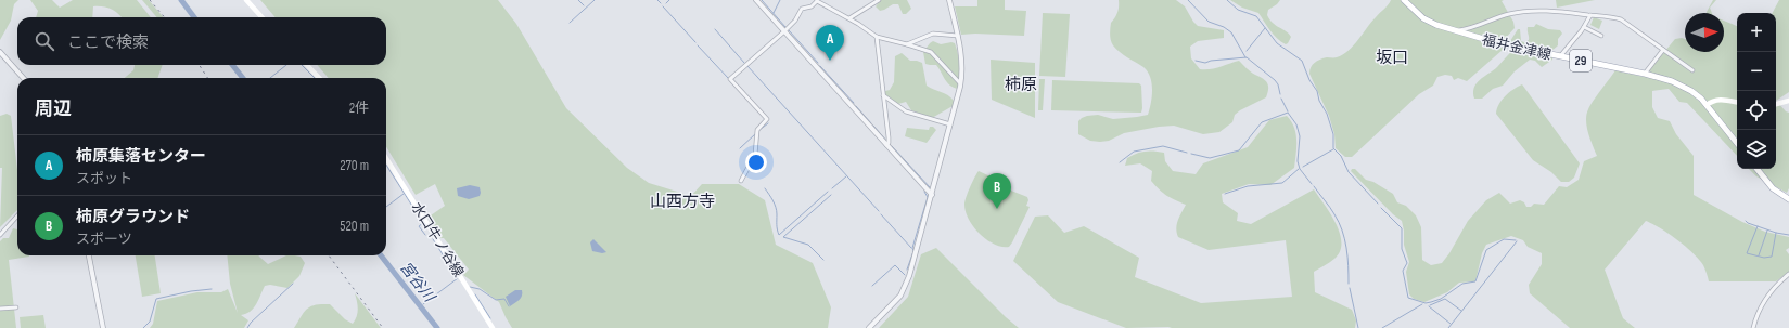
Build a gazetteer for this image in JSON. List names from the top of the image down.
{
  "streets": {
    "main road": ["福井金津線", "29", "水口牛ノ谷線"]
  },
  "districts": ["坂口", "柿原", "山西方寺"],
  "water": ["宮谷川"],
  "north": "right",
  "page": {
    "map_buttons": ["+", "−"],
    "search": "ここで検索",
    "pins": ["A", "B"],
    "heading": ["周辺", "2件"],
    "list": [
      {
        "mark": "A",
        "name": "柿原集落センター",
        "note": "スポット",
        "value": "270 m"
      },
      {
        "mark": "B",
        "name": "柿原グラウンド",
        "note": "スポーツ",
        "value": "520 m"
      }
    ]
  }
}
